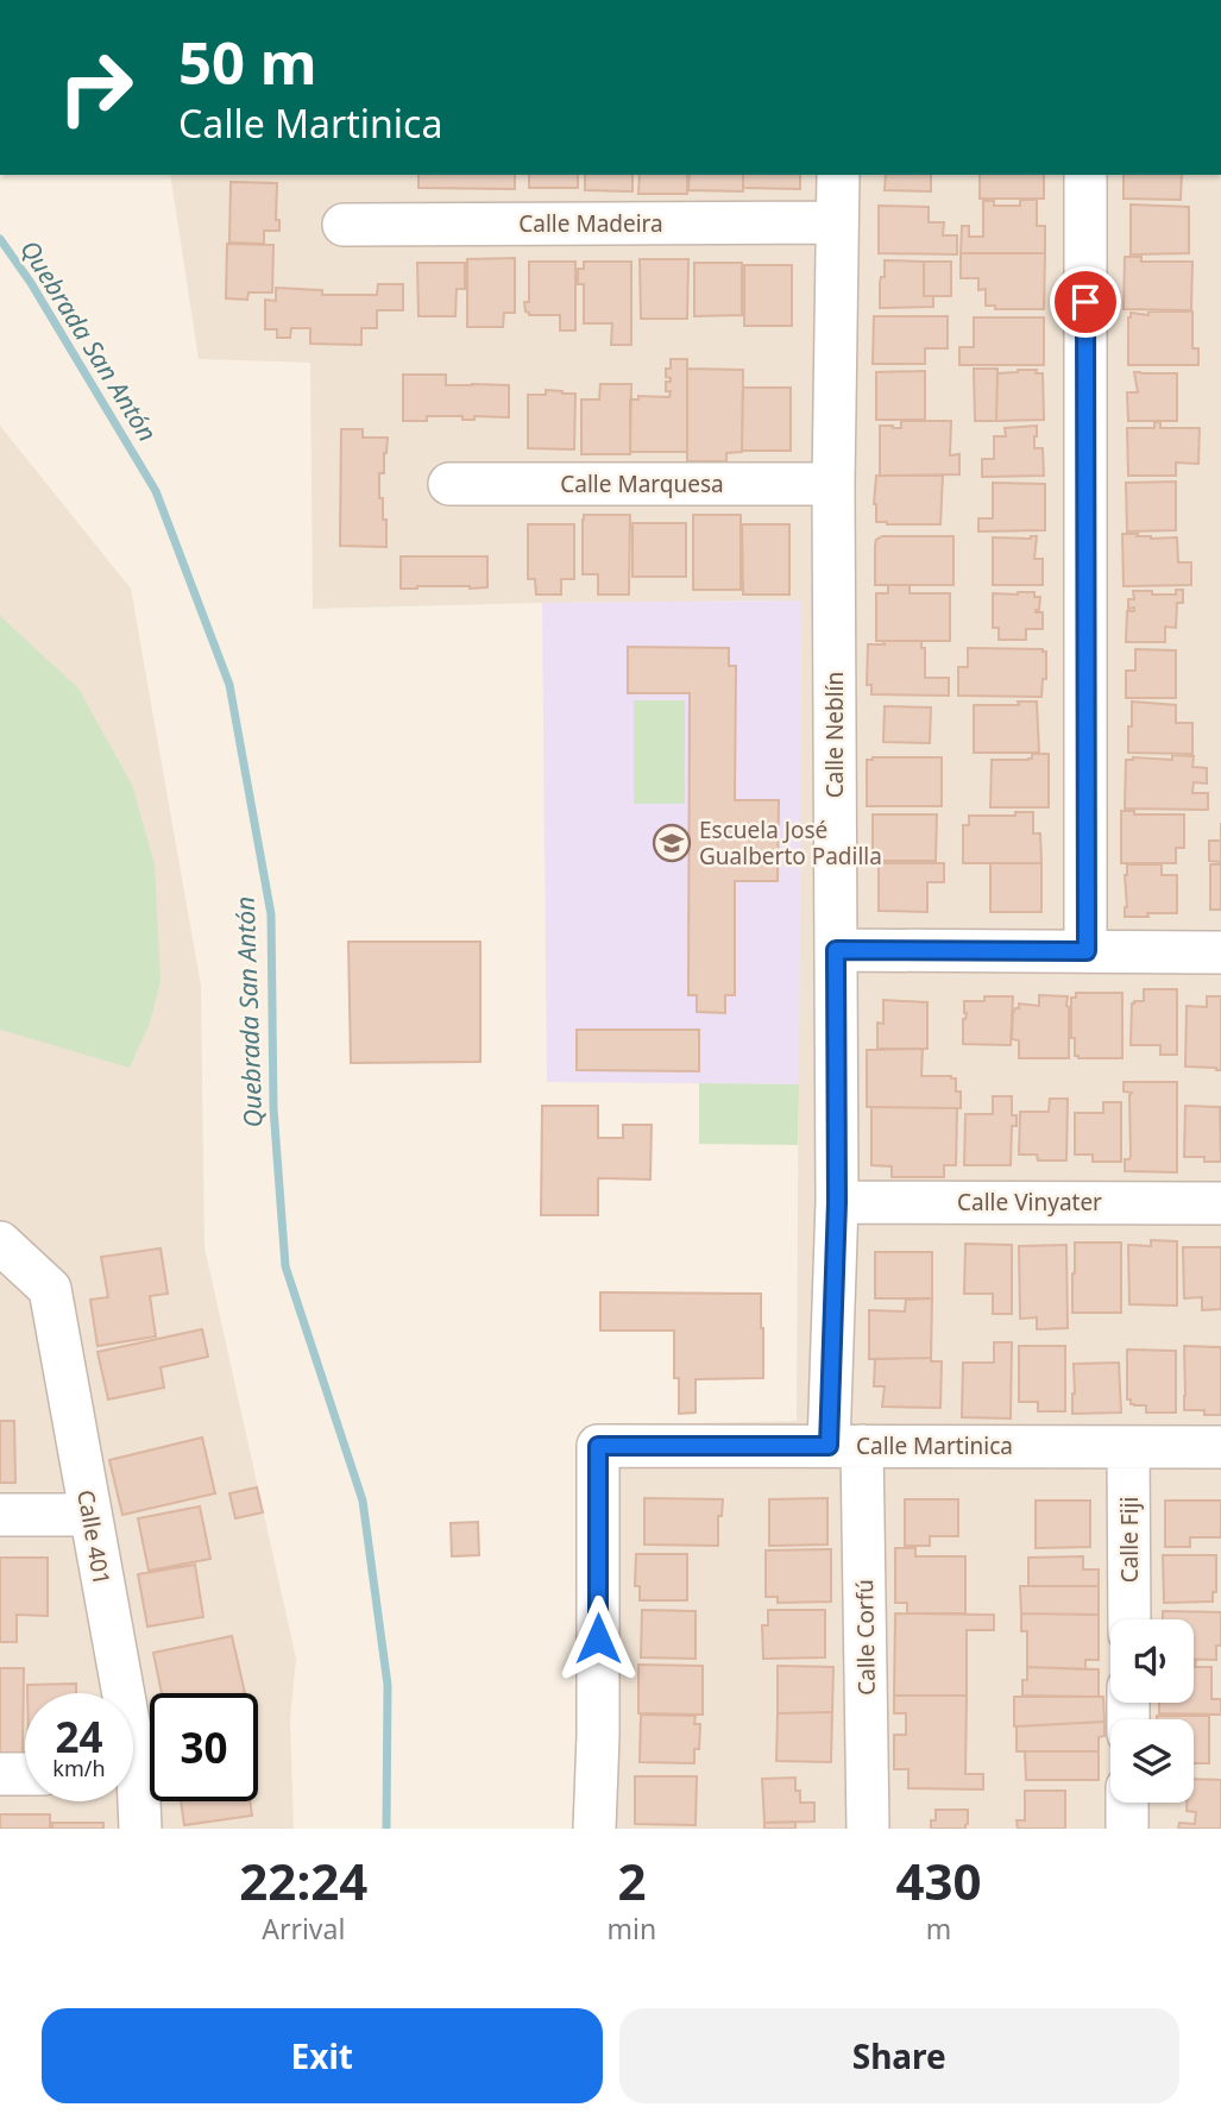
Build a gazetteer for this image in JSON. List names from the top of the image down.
{
  "streets": {
    "street": [
      "Calle Madeira",
      "Calle Marquesa",
      "Calle Neblín",
      "Calle Vinyater",
      "Calle Martinica",
      "Calle 401",
      "Calle Fiji",
      "Calle Corfú"
    ]
  },
  "crossings": [
    ["Calle Madeira", "Calle Neblín"],
    ["Calle Marquesa", "Calle Neblín"],
    ["Calle Neblín", "Calle Vinyater"],
    ["Calle Neblín", "Calle Martinica"],
    ["Calle Neblín", "Calle Corfú"],
    ["Calle Martinica", "Calle Fiji"],
    ["Calle Martinica", "Calle Corfú"]
  ],
  "water": ["Quebrada San Antón"],
  "places": {
    "school or university": ["Escuela José Gualberto Padilla"]
  },
  "page": {
    "turn": ["50 m", "Calle Martinica"],
    "speed": "24 km/h",
    "limit": "30",
    "eta": [
      "22:24",
      "Arrival",
      "2",
      "min",
      "430",
      "m"
    ],
    "buttons": ["Exit", "Share"]
  }
}
